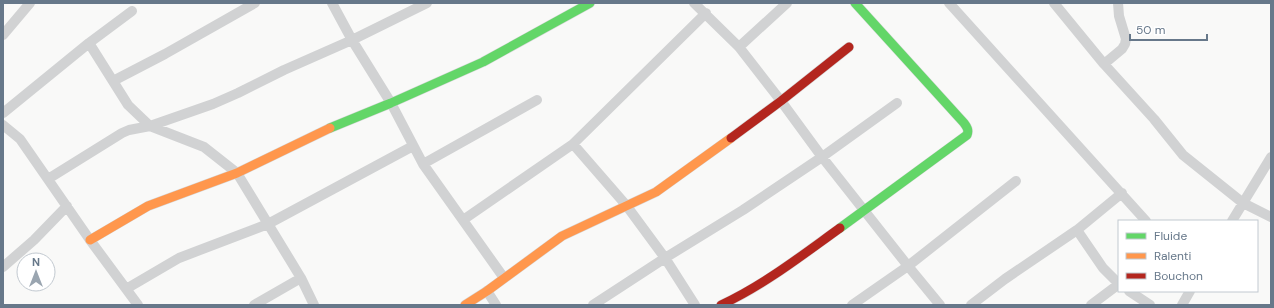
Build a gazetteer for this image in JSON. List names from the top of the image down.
{
  "legend": ["Fluide", "Ralenti", "Bouchon"],
  "scale_bar": "50 m",
  "north": "top"
}
